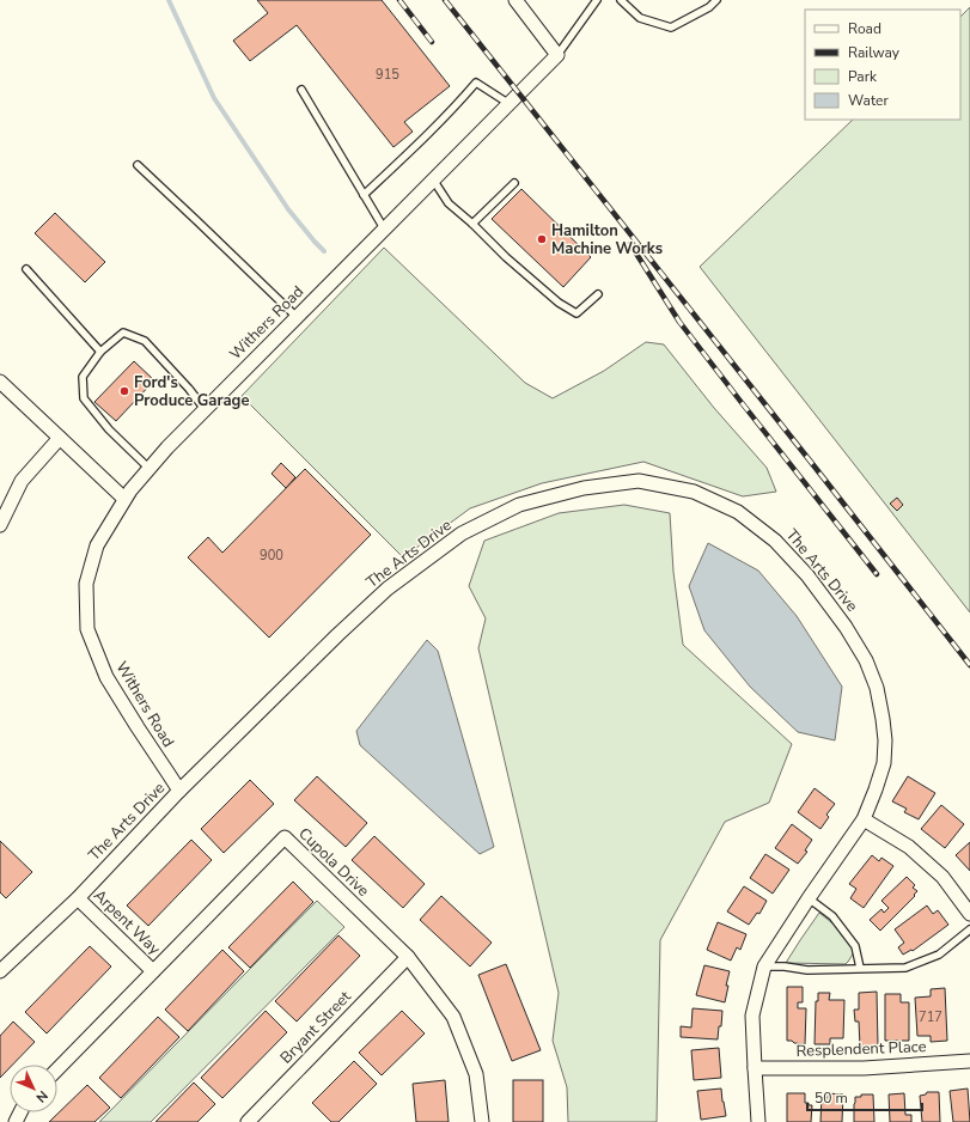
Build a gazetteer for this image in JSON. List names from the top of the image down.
{
  "streets": {
    "street": [
      "Withers Road",
      "The Arts Drive",
      "Cupola Drive",
      "Arpent Way",
      "Bryant Street",
      "Resplendent Place"
    ]
  },
  "crossings": [
    ["Withers Road", "The Arts Drive"],
    ["The Arts Drive", "Arpent Way"],
    ["The Arts Drive", "Resplendent Place"],
    ["Cupola Drive", "Arpent Way"],
    ["Cupola Drive", "Bryant Street"]
  ],
  "places": ["Hamilton Machine Works", "Ford's Produce Garage"],
  "house_numbers": ["915", "900", "717"],
  "legend": [
    "Road",
    "Railway",
    "Park",
    "Water"
  ],
  "scale_bar": "50 m",
  "north": "bottom right"
}
